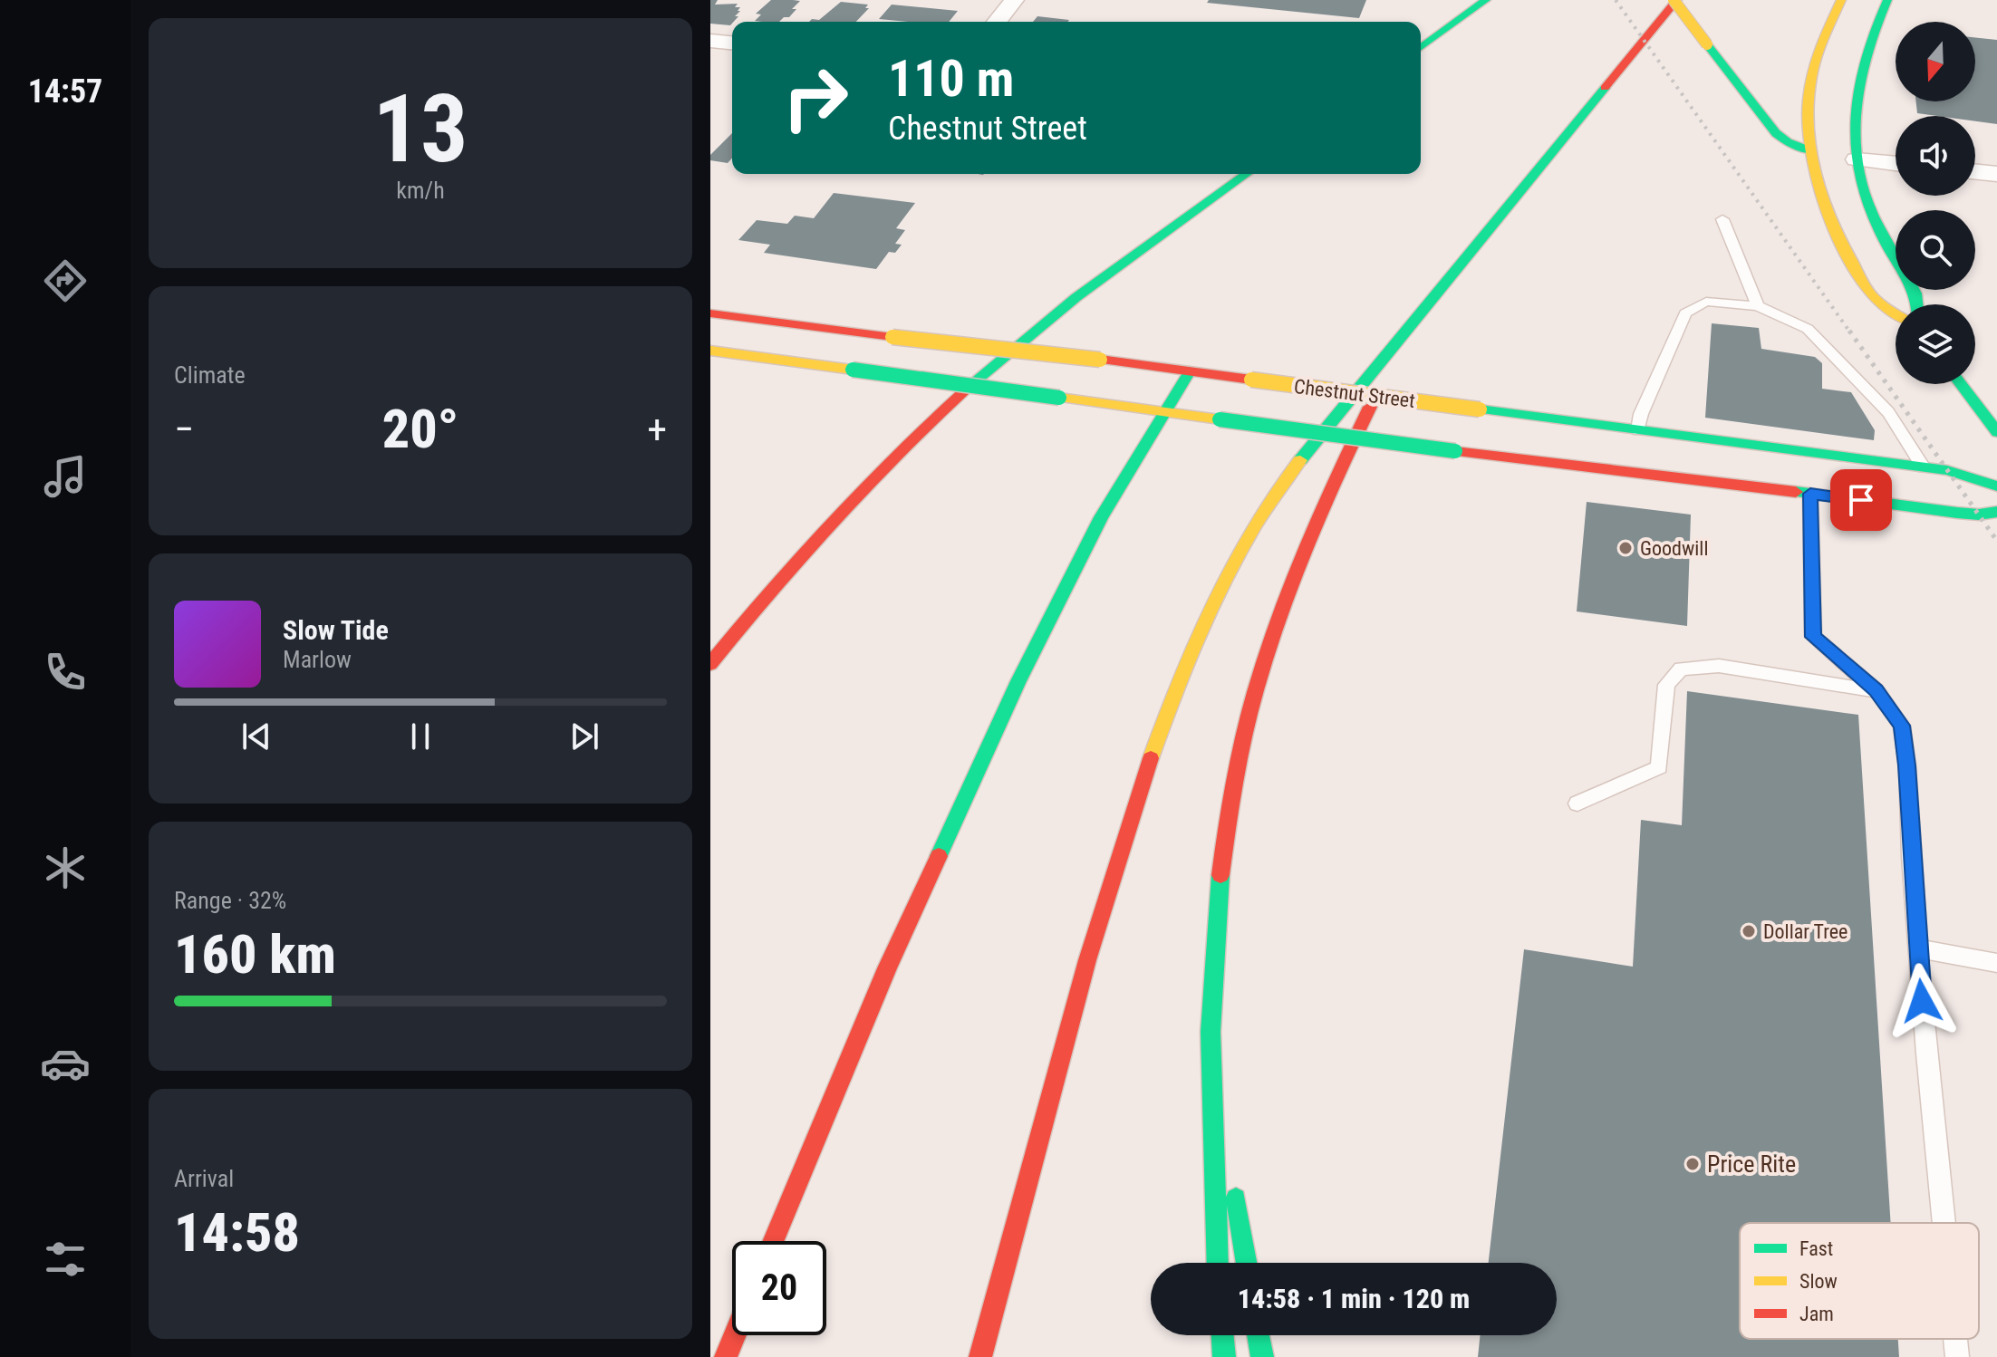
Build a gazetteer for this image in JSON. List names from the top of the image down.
{
  "streets": {
    "main road": ["Chestnut Street"]
  },
  "places": ["Goodwill", "Dollar Tree", "Price Rite"],
  "legend": ["Fast", "Slow", "Jam"],
  "north": "bottom",
  "page": {
    "tabs": "14:57",
    "tile": [
      ["13", "km/h"],
      "Climate",
      ["Range · 32%", "160 km"],
      ["Arrival", "14:58"]
    ],
    "turn": ["110 m", "Chestnut Street"],
    "heat": ["−", "20°", "+"],
    "song": ["Slow Tide", "Marlow"],
    "limit": "20",
    "trip": "14:58 · 1 min · 120 m"
  }
}
